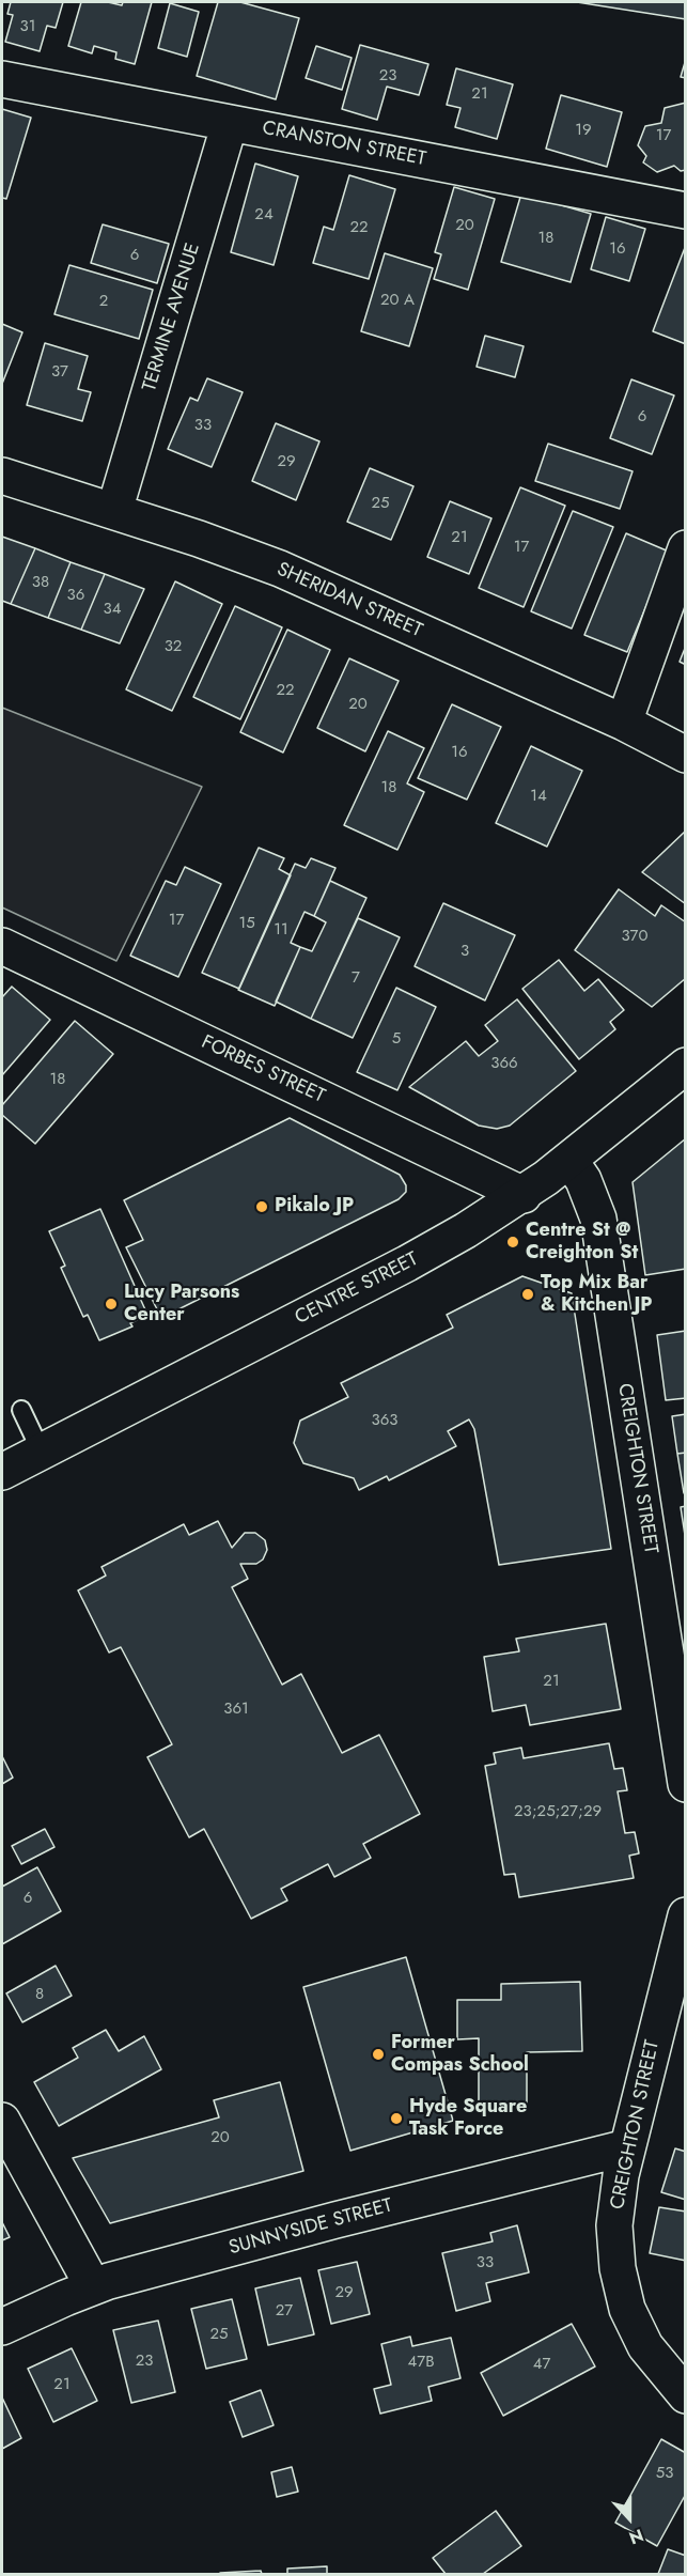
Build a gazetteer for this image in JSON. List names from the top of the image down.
{
  "streets": {
    "street": [
      "CRANSTON STREET",
      "TERMINE AVENUE",
      "SHERIDAN STREET",
      "FORBES STREET",
      "CENTRE STREET",
      "CREIGHTON STREET",
      "SUNNYSIDE STREET"
    ]
  },
  "crossings": [
    ["CRANSTON STREET", "TERMINE AVENUE"],
    ["TERMINE AVENUE", "SHERIDAN STREET"],
    ["FORBES STREET", "CENTRE STREET"],
    ["CENTRE STREET", "CREIGHTON STREET"],
    ["CREIGHTON STREET", "SUNNYSIDE STREET"]
  ],
  "places": [
    "Pikalo JP",
    "Centre St @ Creighton St",
    "Top Mix Bar & Kitchen JP",
    "Lucy Parsons Center",
    "Former Compas School",
    "Hyde Square Task Force"
  ],
  "house_numbers": [
    "31",
    "23",
    "21",
    "19",
    "17",
    "24",
    "20",
    "22",
    "18",
    "16",
    "6",
    "20 A",
    "2",
    "37",
    "6",
    "33",
    "29",
    "25",
    "21",
    "17",
    "38",
    "36",
    "34",
    "32",
    "22",
    "20",
    "16",
    "18",
    "14",
    "17",
    "15",
    "11",
    "370",
    "3",
    "7",
    "5",
    "366",
    "18",
    "363",
    "21",
    "361",
    "23;25;27;29",
    "6",
    "8",
    "20",
    "33",
    "29",
    "27",
    "25",
    "23",
    "47B",
    "47",
    "21",
    "53"
  ],
  "north": "bottom"
}
